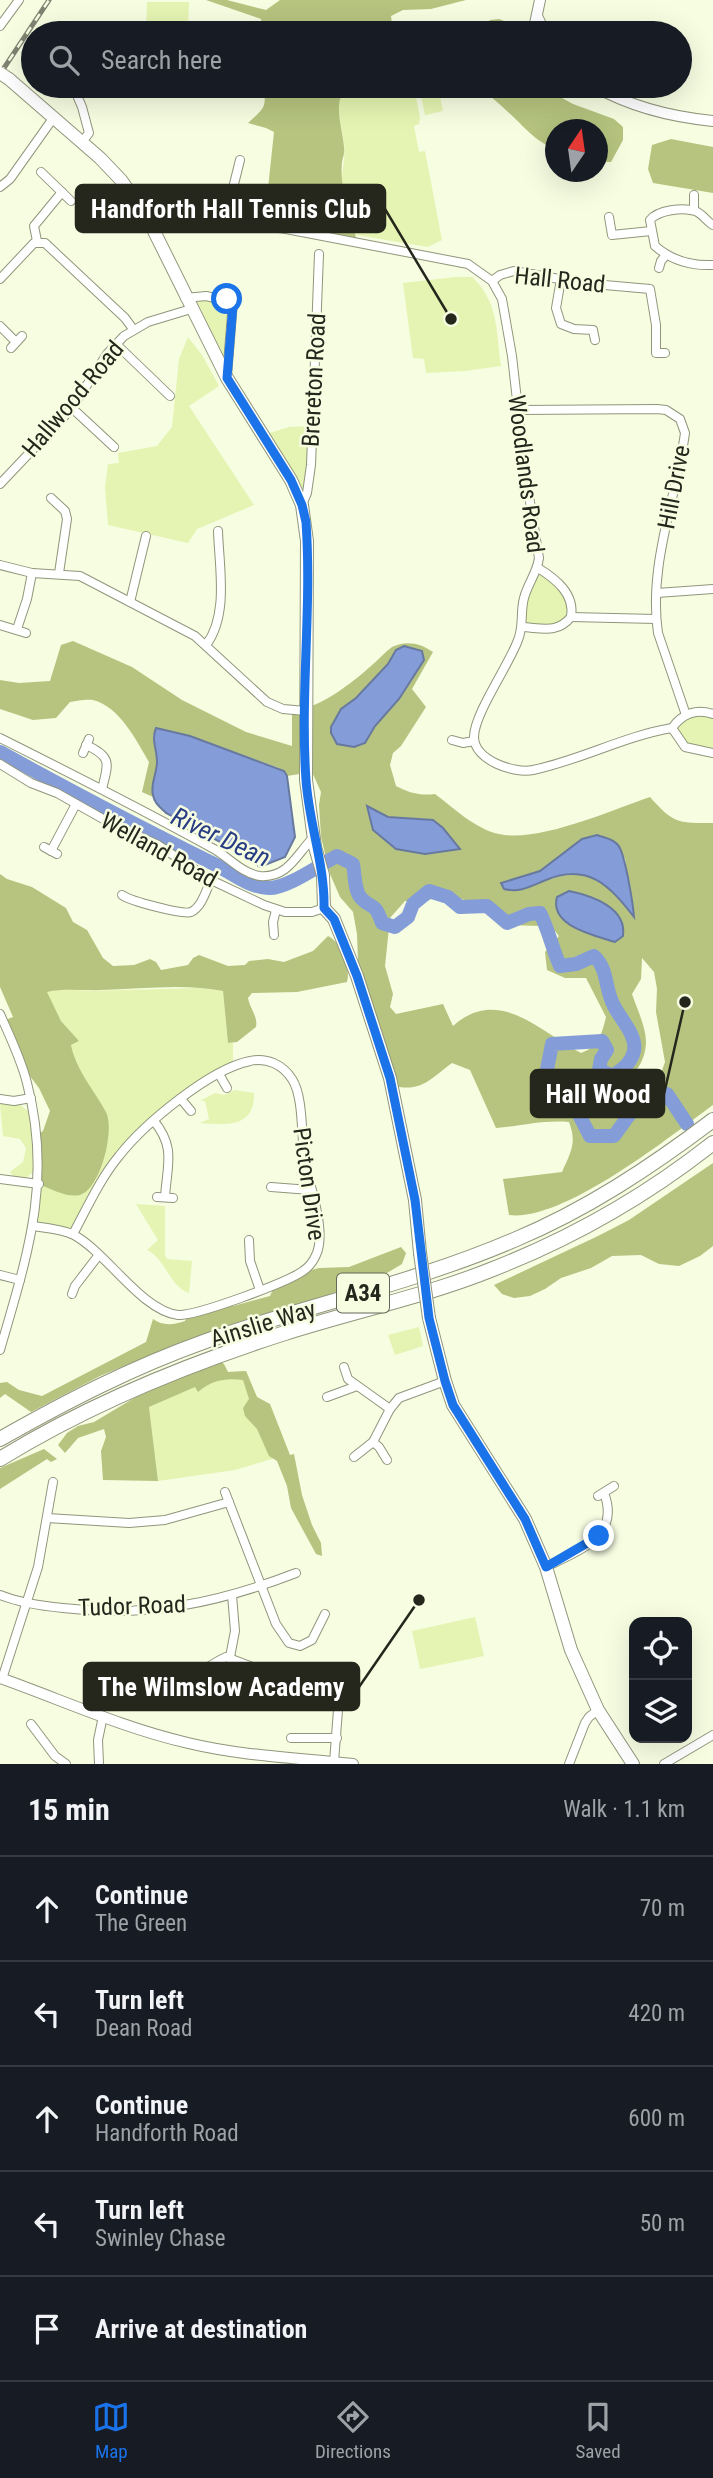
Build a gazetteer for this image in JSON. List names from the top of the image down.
{
  "streets": {
    "highway": ["A34", "Ainslie Way"],
    "street": [
      "Hall Road",
      "Brereton Road",
      "Hallwood Road",
      "Woodlands Road",
      "Hill Drive",
      "Welland Road",
      "Picton Drive",
      "Tudor Road"
    ]
  },
  "crossings": [
    ["Hall Road", "Woodlands Road"],
    ["Woodlands Road", "Hill Drive"]
  ],
  "water": ["River Dean"],
  "places": ["Handforth Hall Tennis Club", "Hall Wood", "The Wilmslow Academy"],
  "north": "top",
  "page": {
    "search": "Search here",
    "heading": ["15 min", "Walk · 1.1 km"],
    "list": [
      ["Continue", "The Green", "70 m"],
      ["Turn left", "Dean Road", "420 m"],
      ["Continue", "Handforth Road", "600 m"],
      ["Turn left", "Swinley Chase", "50 m"],
      "Arrive at destination"
    ],
    "nav": ["Map", "Directions", "Saved"]
  }
}
